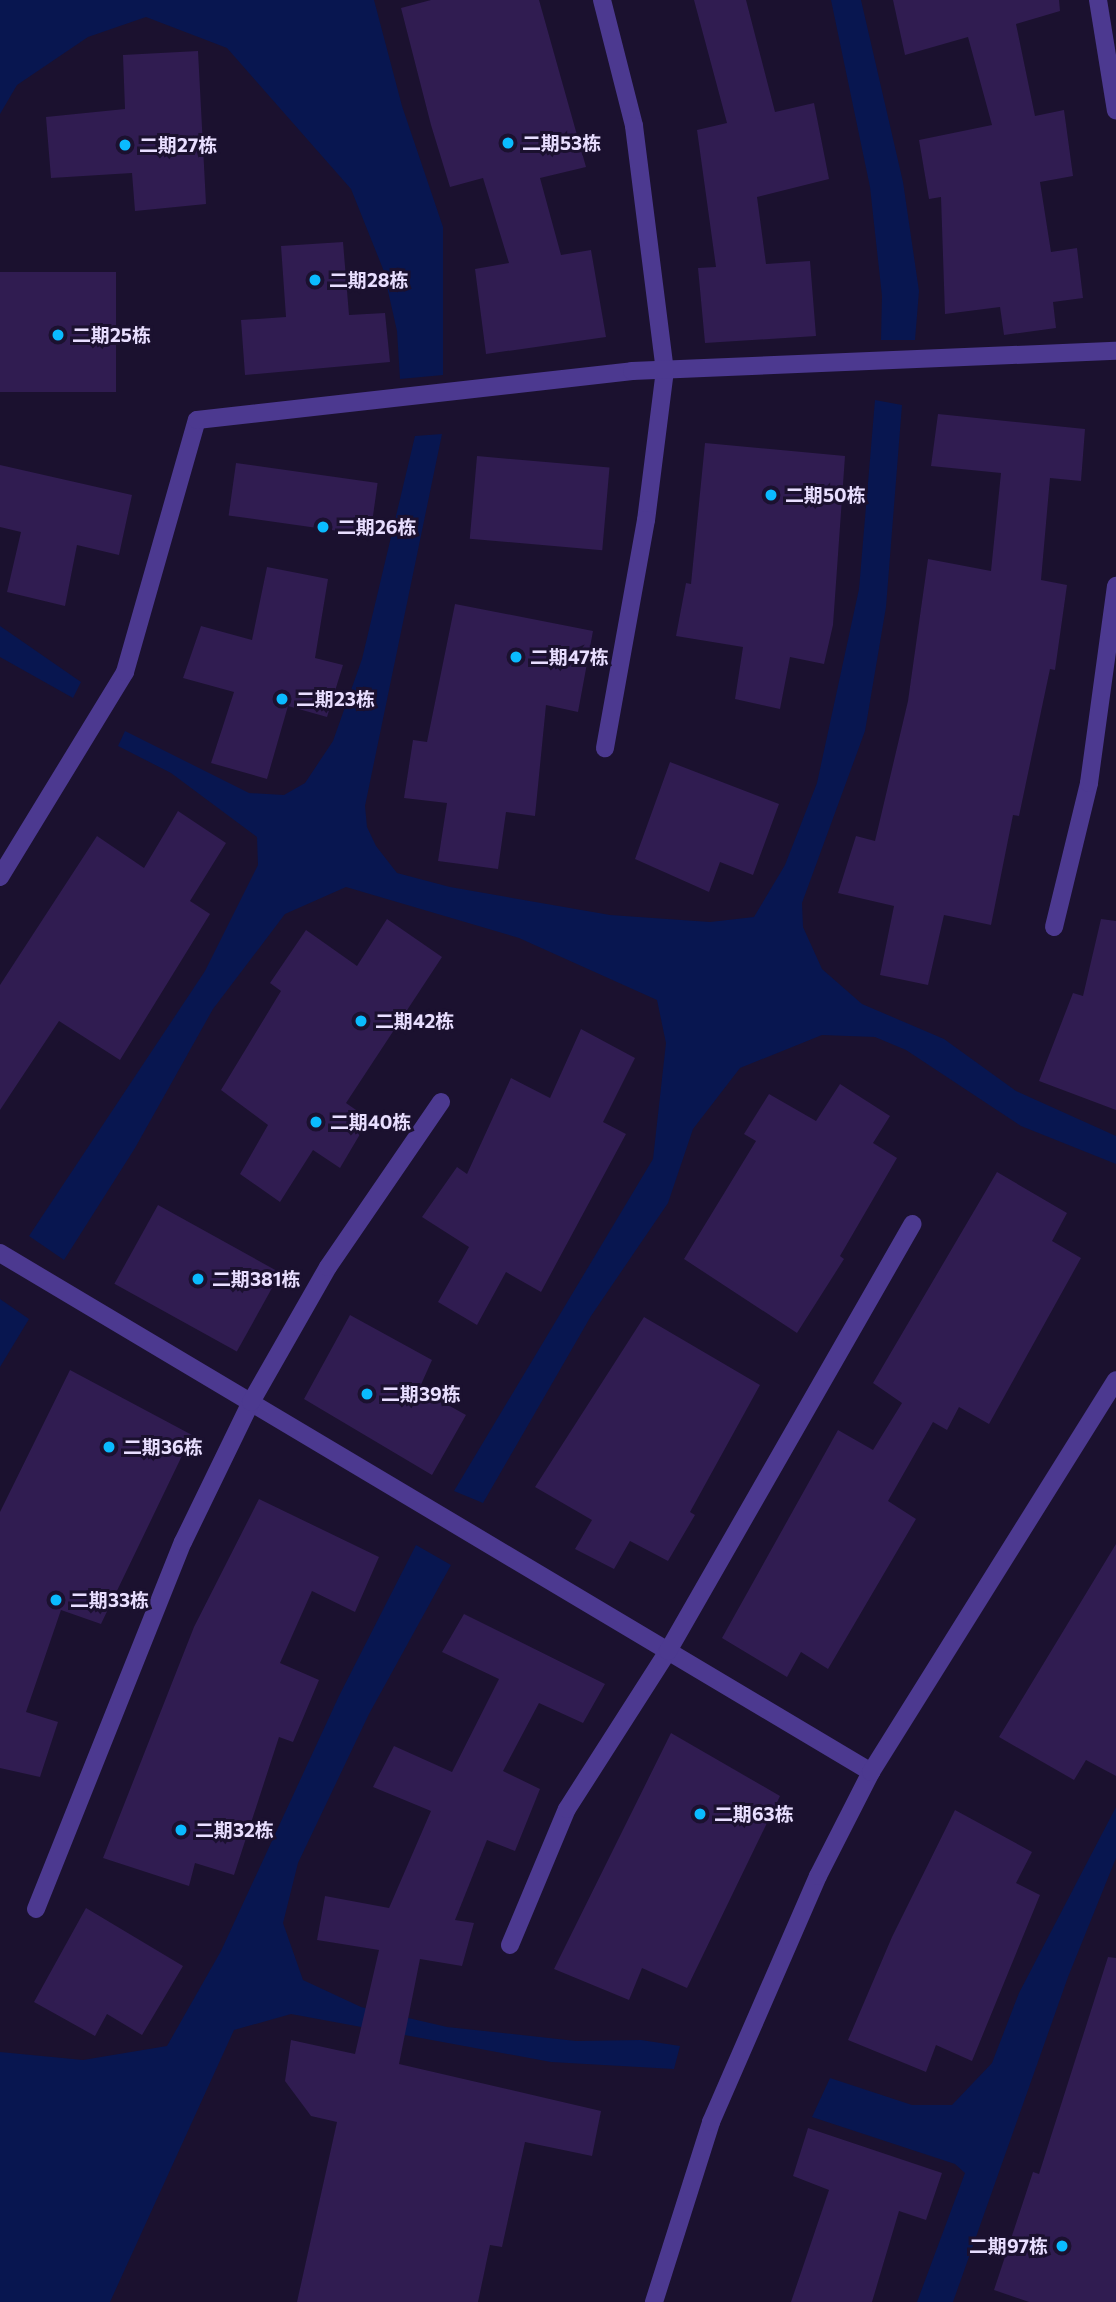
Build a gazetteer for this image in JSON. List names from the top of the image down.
{
  "places": [
    "二期53栋",
    "二期27栋",
    "二期28栋",
    "二期25栋",
    "二期50栋",
    "二期26栋",
    "二期47栋",
    "二期23栋",
    "二期42栋",
    "二期40栋",
    "二期381栋",
    "二期39栋",
    "二期36栋",
    "二期33栋",
    "二期63栋",
    "二期32栋",
    "二期97栋"
  ]
}
